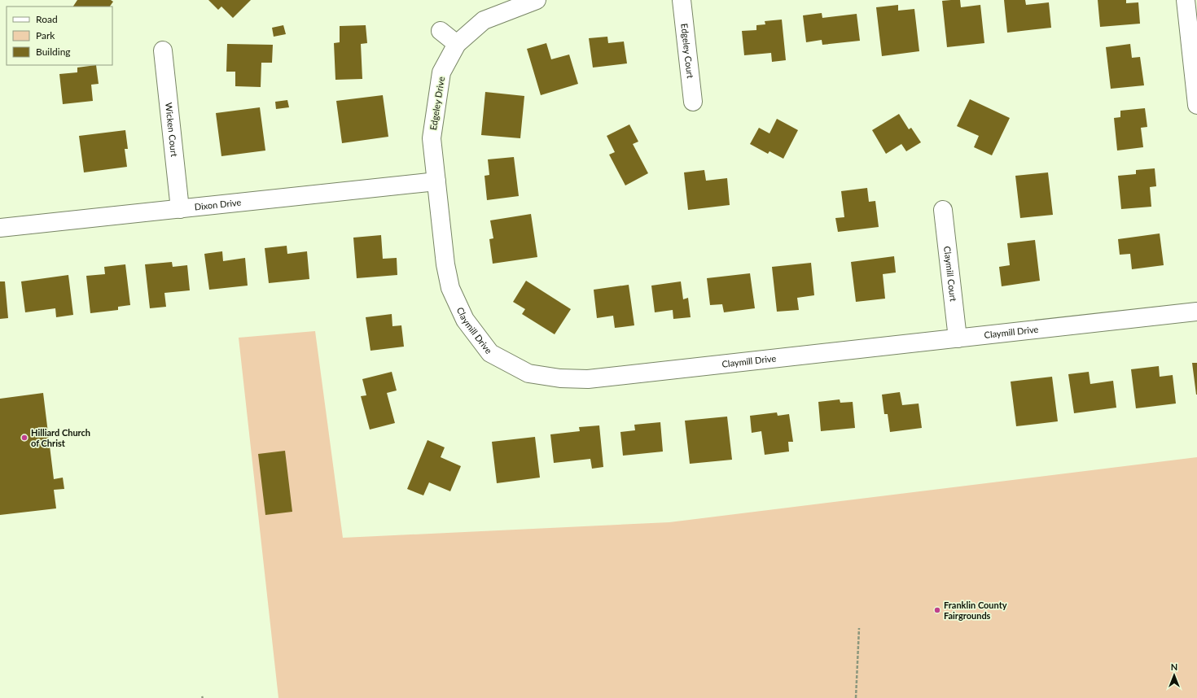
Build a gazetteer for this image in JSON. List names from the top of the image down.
{
  "streets": {
    "street": [
      "Edgeley Court",
      "Edgeley Drive",
      "Wicken Court",
      "Dixon Drive",
      "Claymill Court",
      "Claymill Drive"
    ]
  },
  "crossings": [
    ["Edgeley Drive", "Dixon Drive"],
    ["Edgeley Drive", "Claymill Drive"],
    ["Wicken Court", "Dixon Drive"],
    ["Dixon Drive", "Claymill Drive"],
    ["Claymill Court", "Claymill Drive"]
  ],
  "places": ["Hilliard Church of Christ", "Franklin County Fairgrounds"],
  "legend": ["Road", "Park", "Building"],
  "north": "top"
}
